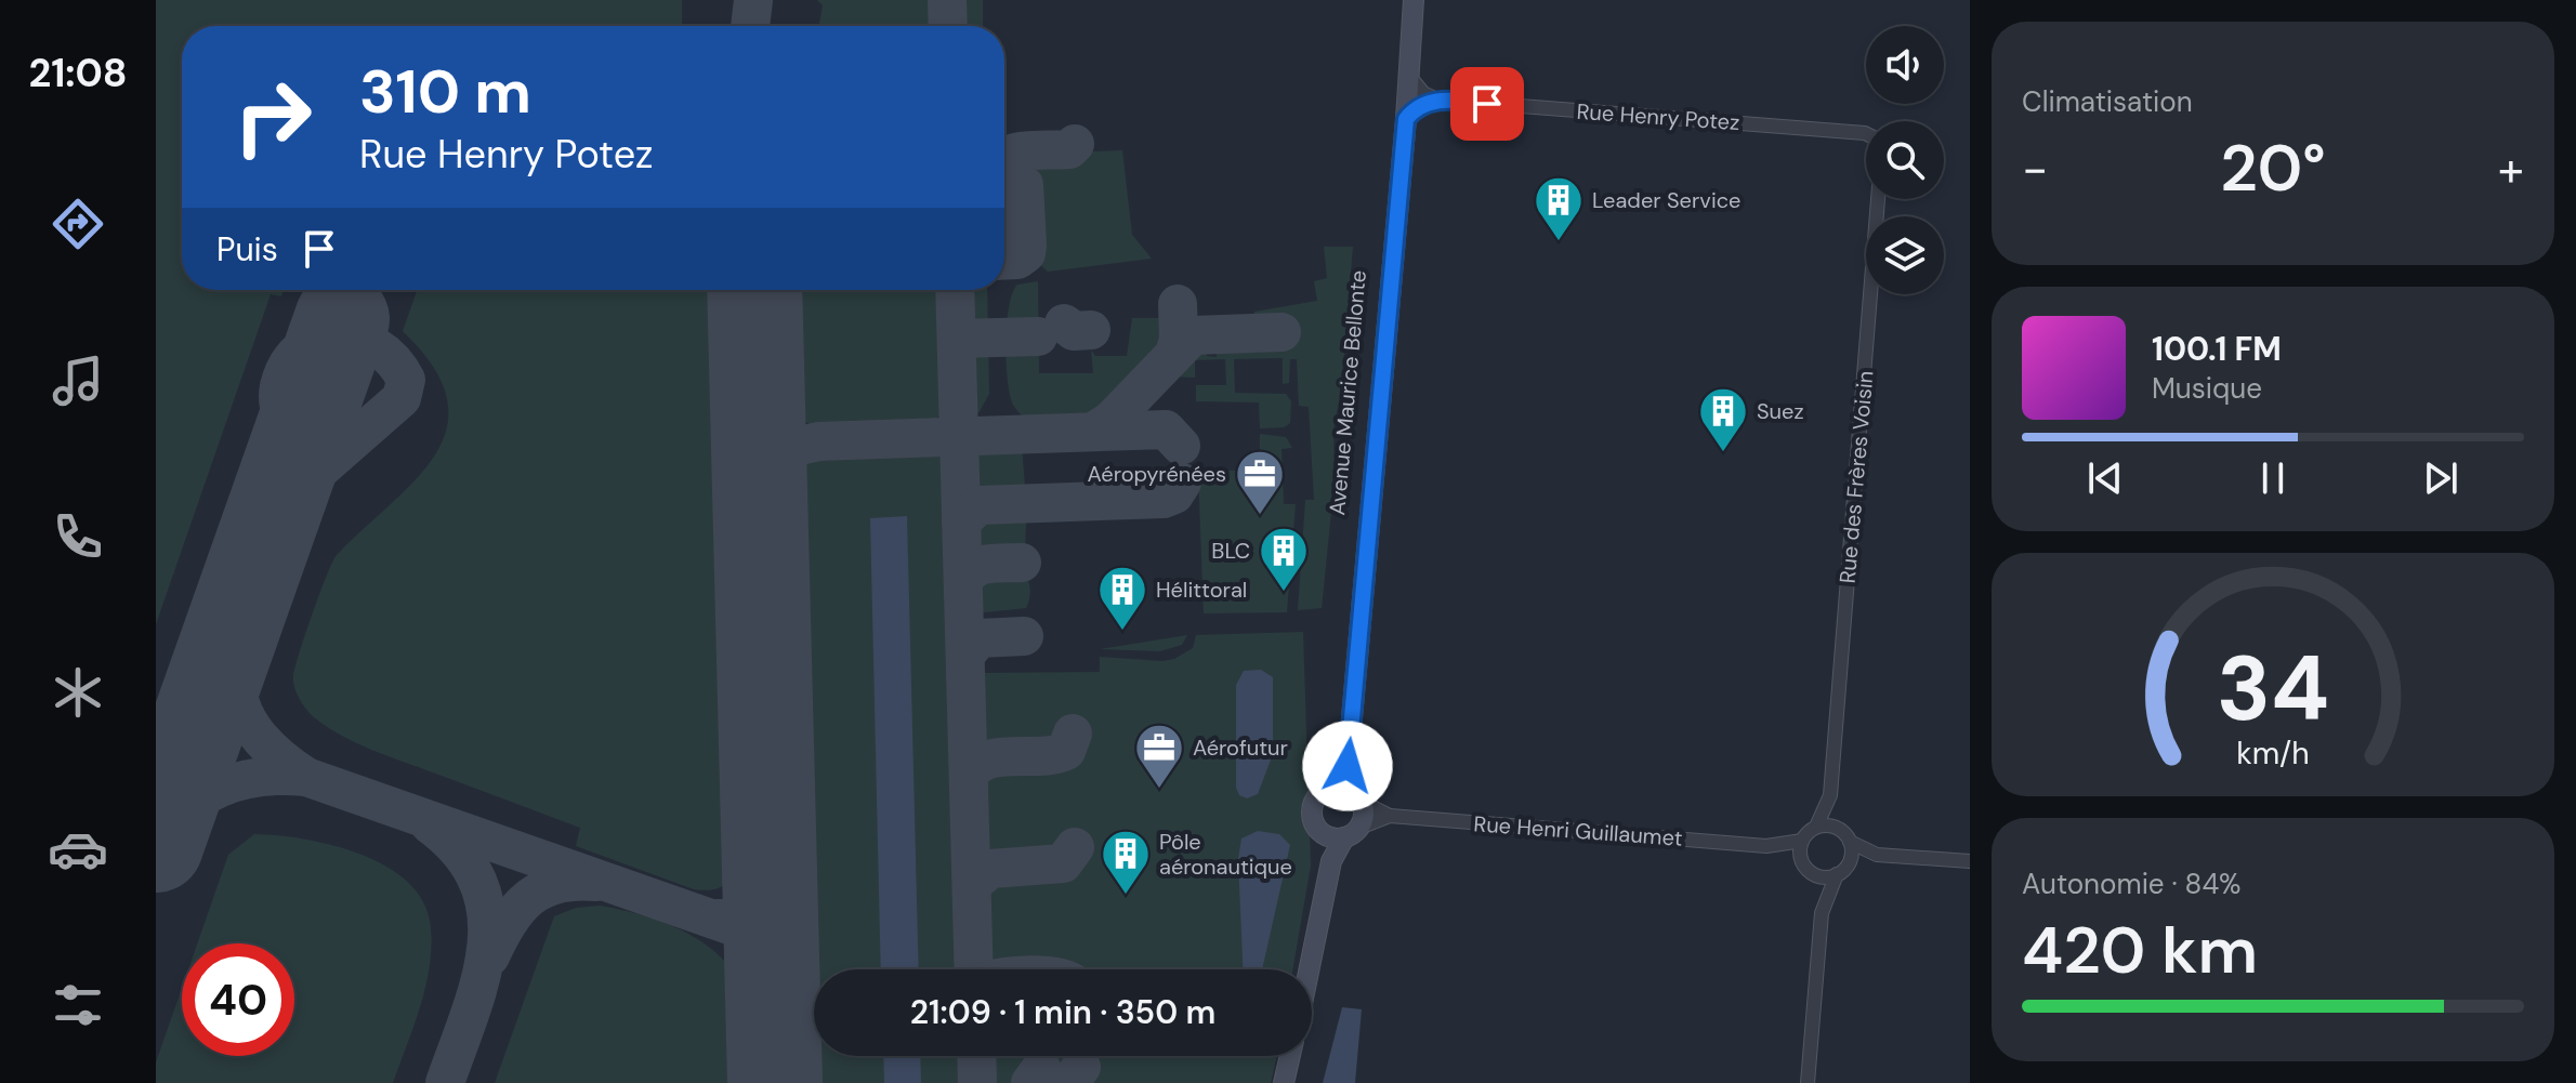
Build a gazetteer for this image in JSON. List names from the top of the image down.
{
  "streets": {
    "street": [
      "Rue Henry Potez",
      "Avenue Maurice Bellonte",
      "Rue des Frères Voisin",
      "Rue Henri Guillaumet"
    ]
  },
  "crossings": [
    ["Avenue Maurice Bellonte", "Rue Henri Guillaumet"],
    ["Rue des Frères Voisin", "Rue Henri Guillaumet"]
  ],
  "places": {
    "building": [
      "Leader Service",
      "Suez",
      "BLC",
      "Hélittoral",
      "Pôle aéronautique"
    ],
    "office": ["Aéropyrénées", "Aérofutur"]
  },
  "page": {
    "tabs": "21:08",
    "tile": [
      "Climatisation",
      ["Autonomie · 84%", "420 km"]
    ],
    "turn": ["310 m", "Rue Henry Potez"],
    "heat": ["−", "20°", "+"],
    "then": "Puis",
    "song": ["100.1 FM", "Musique"],
    "limit": "40",
    "trip": "21:09 · 1 min · 350 m",
    "gauge": ["34", "km/h"]
  }
}
